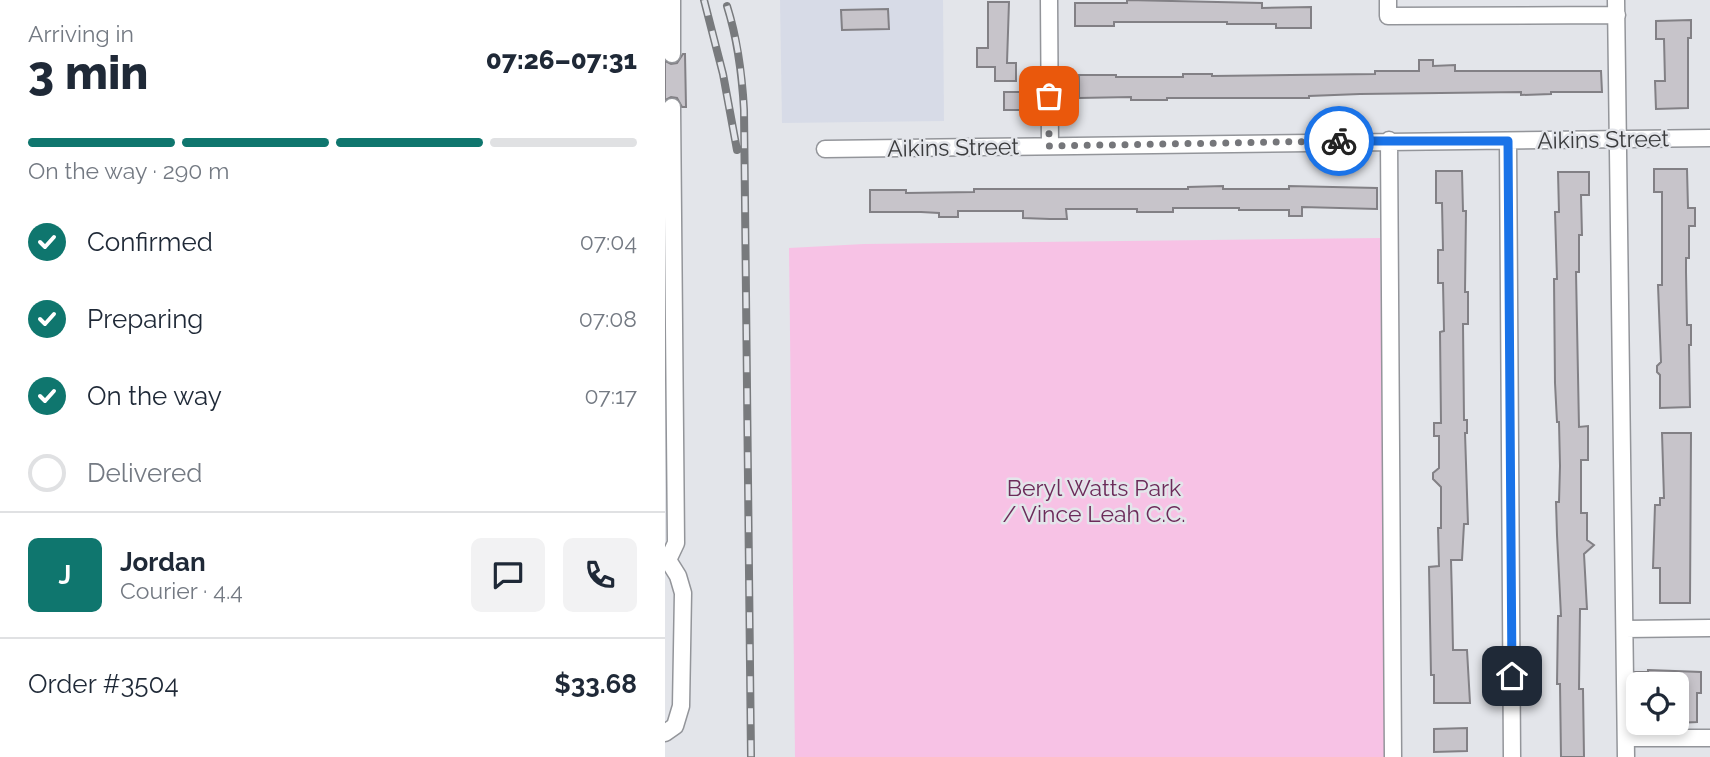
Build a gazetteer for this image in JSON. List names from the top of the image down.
{
  "streets": {
    "street": ["Aikins Street"]
  },
  "parks": ["Beryl Watts Park / Vince Leah C.C."],
  "page": {
    "heading": ["3 min", "Arriving in", "07:26–07:31"],
    "panel": [
      "Jordan",
      "Courier · 4.4",
      "Order #3504",
      "$33.68"
    ],
    "bar": "On the way · 290 m",
    "list": [
      ["Confirmed", "07:04"],
      ["Preparing", "07:08"],
      ["On the way", "07:17"],
      "Delivered"
    ],
    "round": "J"
  }
}
